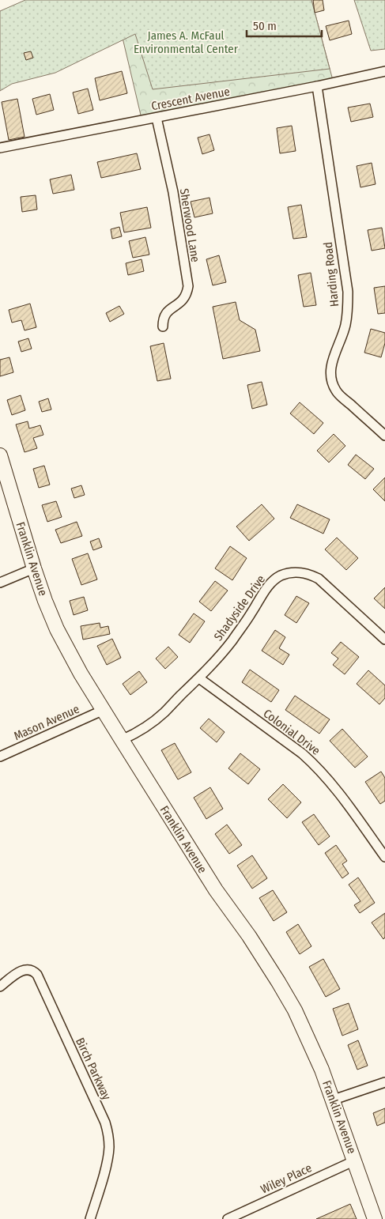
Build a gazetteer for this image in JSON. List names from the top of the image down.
{
  "streets": {
    "main road": ["Franklin Avenue"],
    "street": [
      "Crescent Avenue",
      "Sherwood Lane",
      "Harding Road",
      "Shadyside Drive",
      "Mason Avenue",
      "Colonial Drive",
      "Birch Parkway",
      "Wiley Place"
    ]
  },
  "crossings": [
    ["Crescent Avenue", "Sherwood Lane"],
    ["Crescent Avenue", "Harding Road"],
    ["Franklin Avenue", "Shadyside Drive"],
    ["Franklin Avenue", "Mason Avenue"],
    ["Franklin Avenue", "Wiley Place"],
    ["Shadyside Drive", "Colonial Drive"]
  ],
  "parks": ["James A. McFaul Environmental Center"],
  "scale_bar": "50 m"
}
